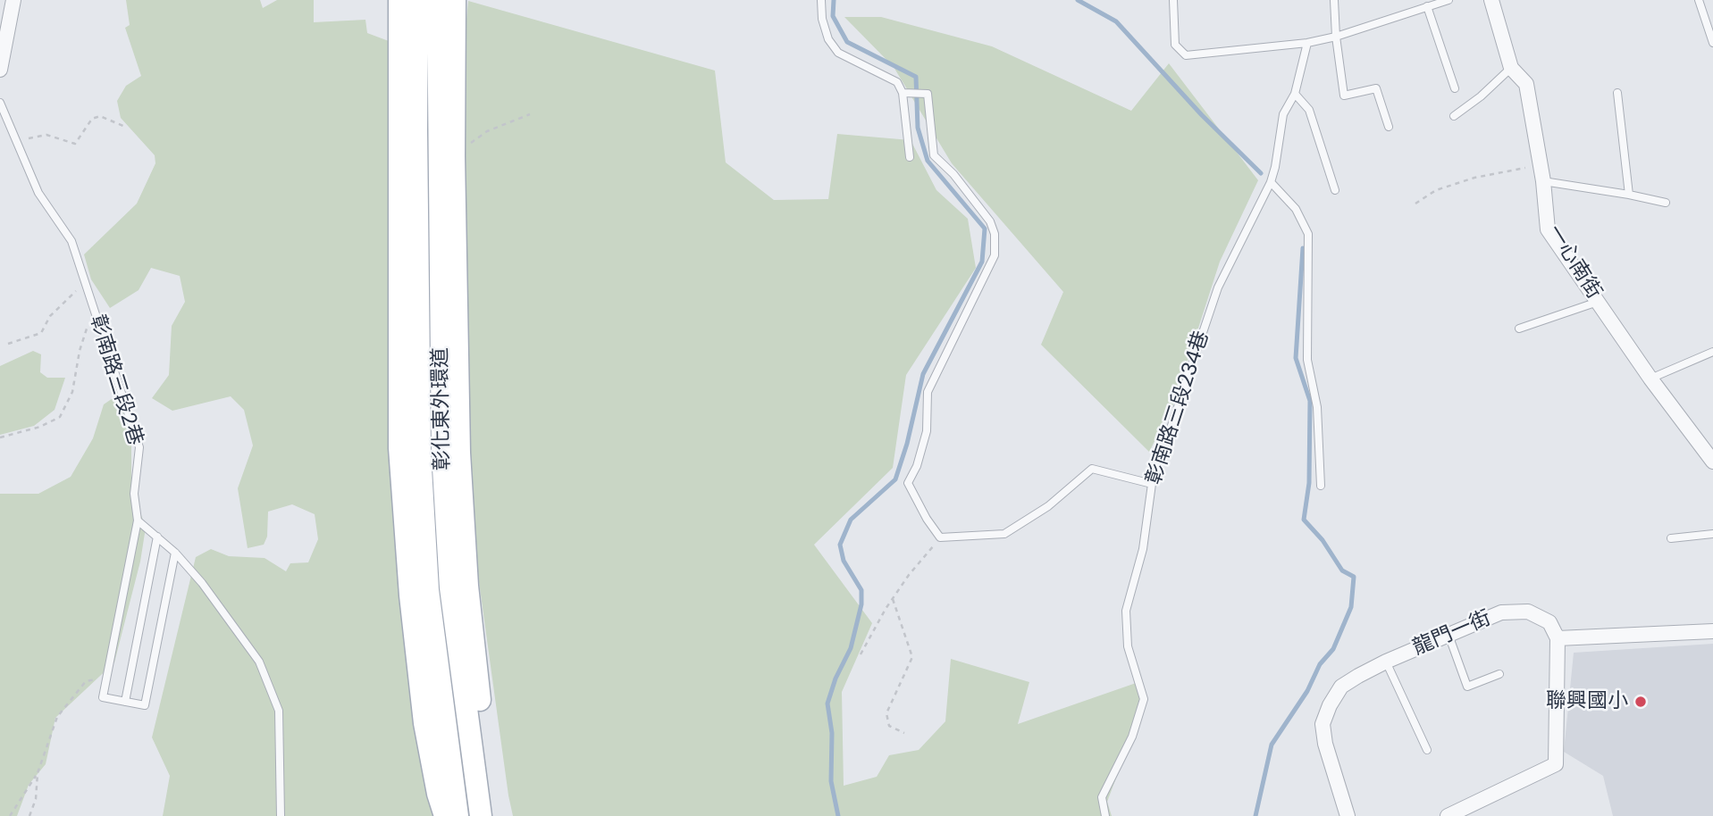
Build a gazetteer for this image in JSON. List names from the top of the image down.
{
  "streets": {
    "main road": ["彰化東外環道"],
    "street": ["一心南街", "龍門一街"],
    "lane": ["彰南路三段2巷", "彰南路三段234巷"]
  },
  "places": ["聯興國小"]
}
